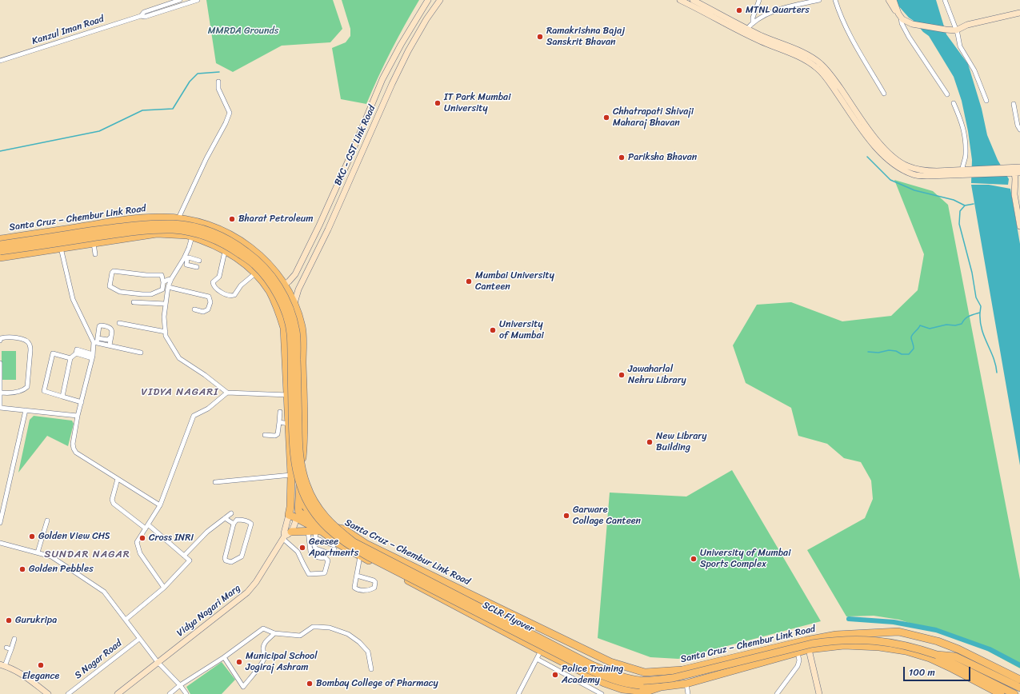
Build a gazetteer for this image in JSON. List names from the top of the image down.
{
  "streets": {
    "highway": ["Santa Cruz – Chembur Link Road", "SCLR Flyover"],
    "street": [
      "Kanzul Iman Road",
      "BKC - CST Link Road",
      "Vidya Nagari Marg",
      "S Nagar Road"
    ]
  },
  "crossings": [
    ["BKC - CST Link Road", "Santa Cruz – Chembur Link Road"],
    ["Santa Cruz – Chembur Link Road", "Vidya Nagari Marg"],
    ["Santa Cruz – Chembur Link Road", "SCLR Flyover"]
  ],
  "districts": ["VIDYA NAGARI", "SUNDAR NAGAR"],
  "parks": ["MMRDA Grounds"],
  "places": [
    "MTNL Quarters",
    "Ramakrishna Bajaj Sanskrit Bhavan",
    "IT Park Mumbai University",
    "Chhatrapati Shivaji Maharaj Bhavan",
    "Pariksha Bhavan",
    "Bharat Petroleum",
    "Mumbai University Canteen",
    "University of Mumbai",
    "Jawaharlal Nehru Library",
    "New Library Building",
    "Garware Collage Canteen",
    "Golden View CHS",
    "Cross INRI",
    "Geesee Apartments",
    "University of Mumbai Sports Complex",
    "Golden Pebbles",
    "Gurukripa",
    "Municipal School Jogiraj Ashram",
    "Elegance",
    "Police Training Academy",
    "Bombay College of Pharmacy"
  ],
  "scale_bar": "100 m"
}
